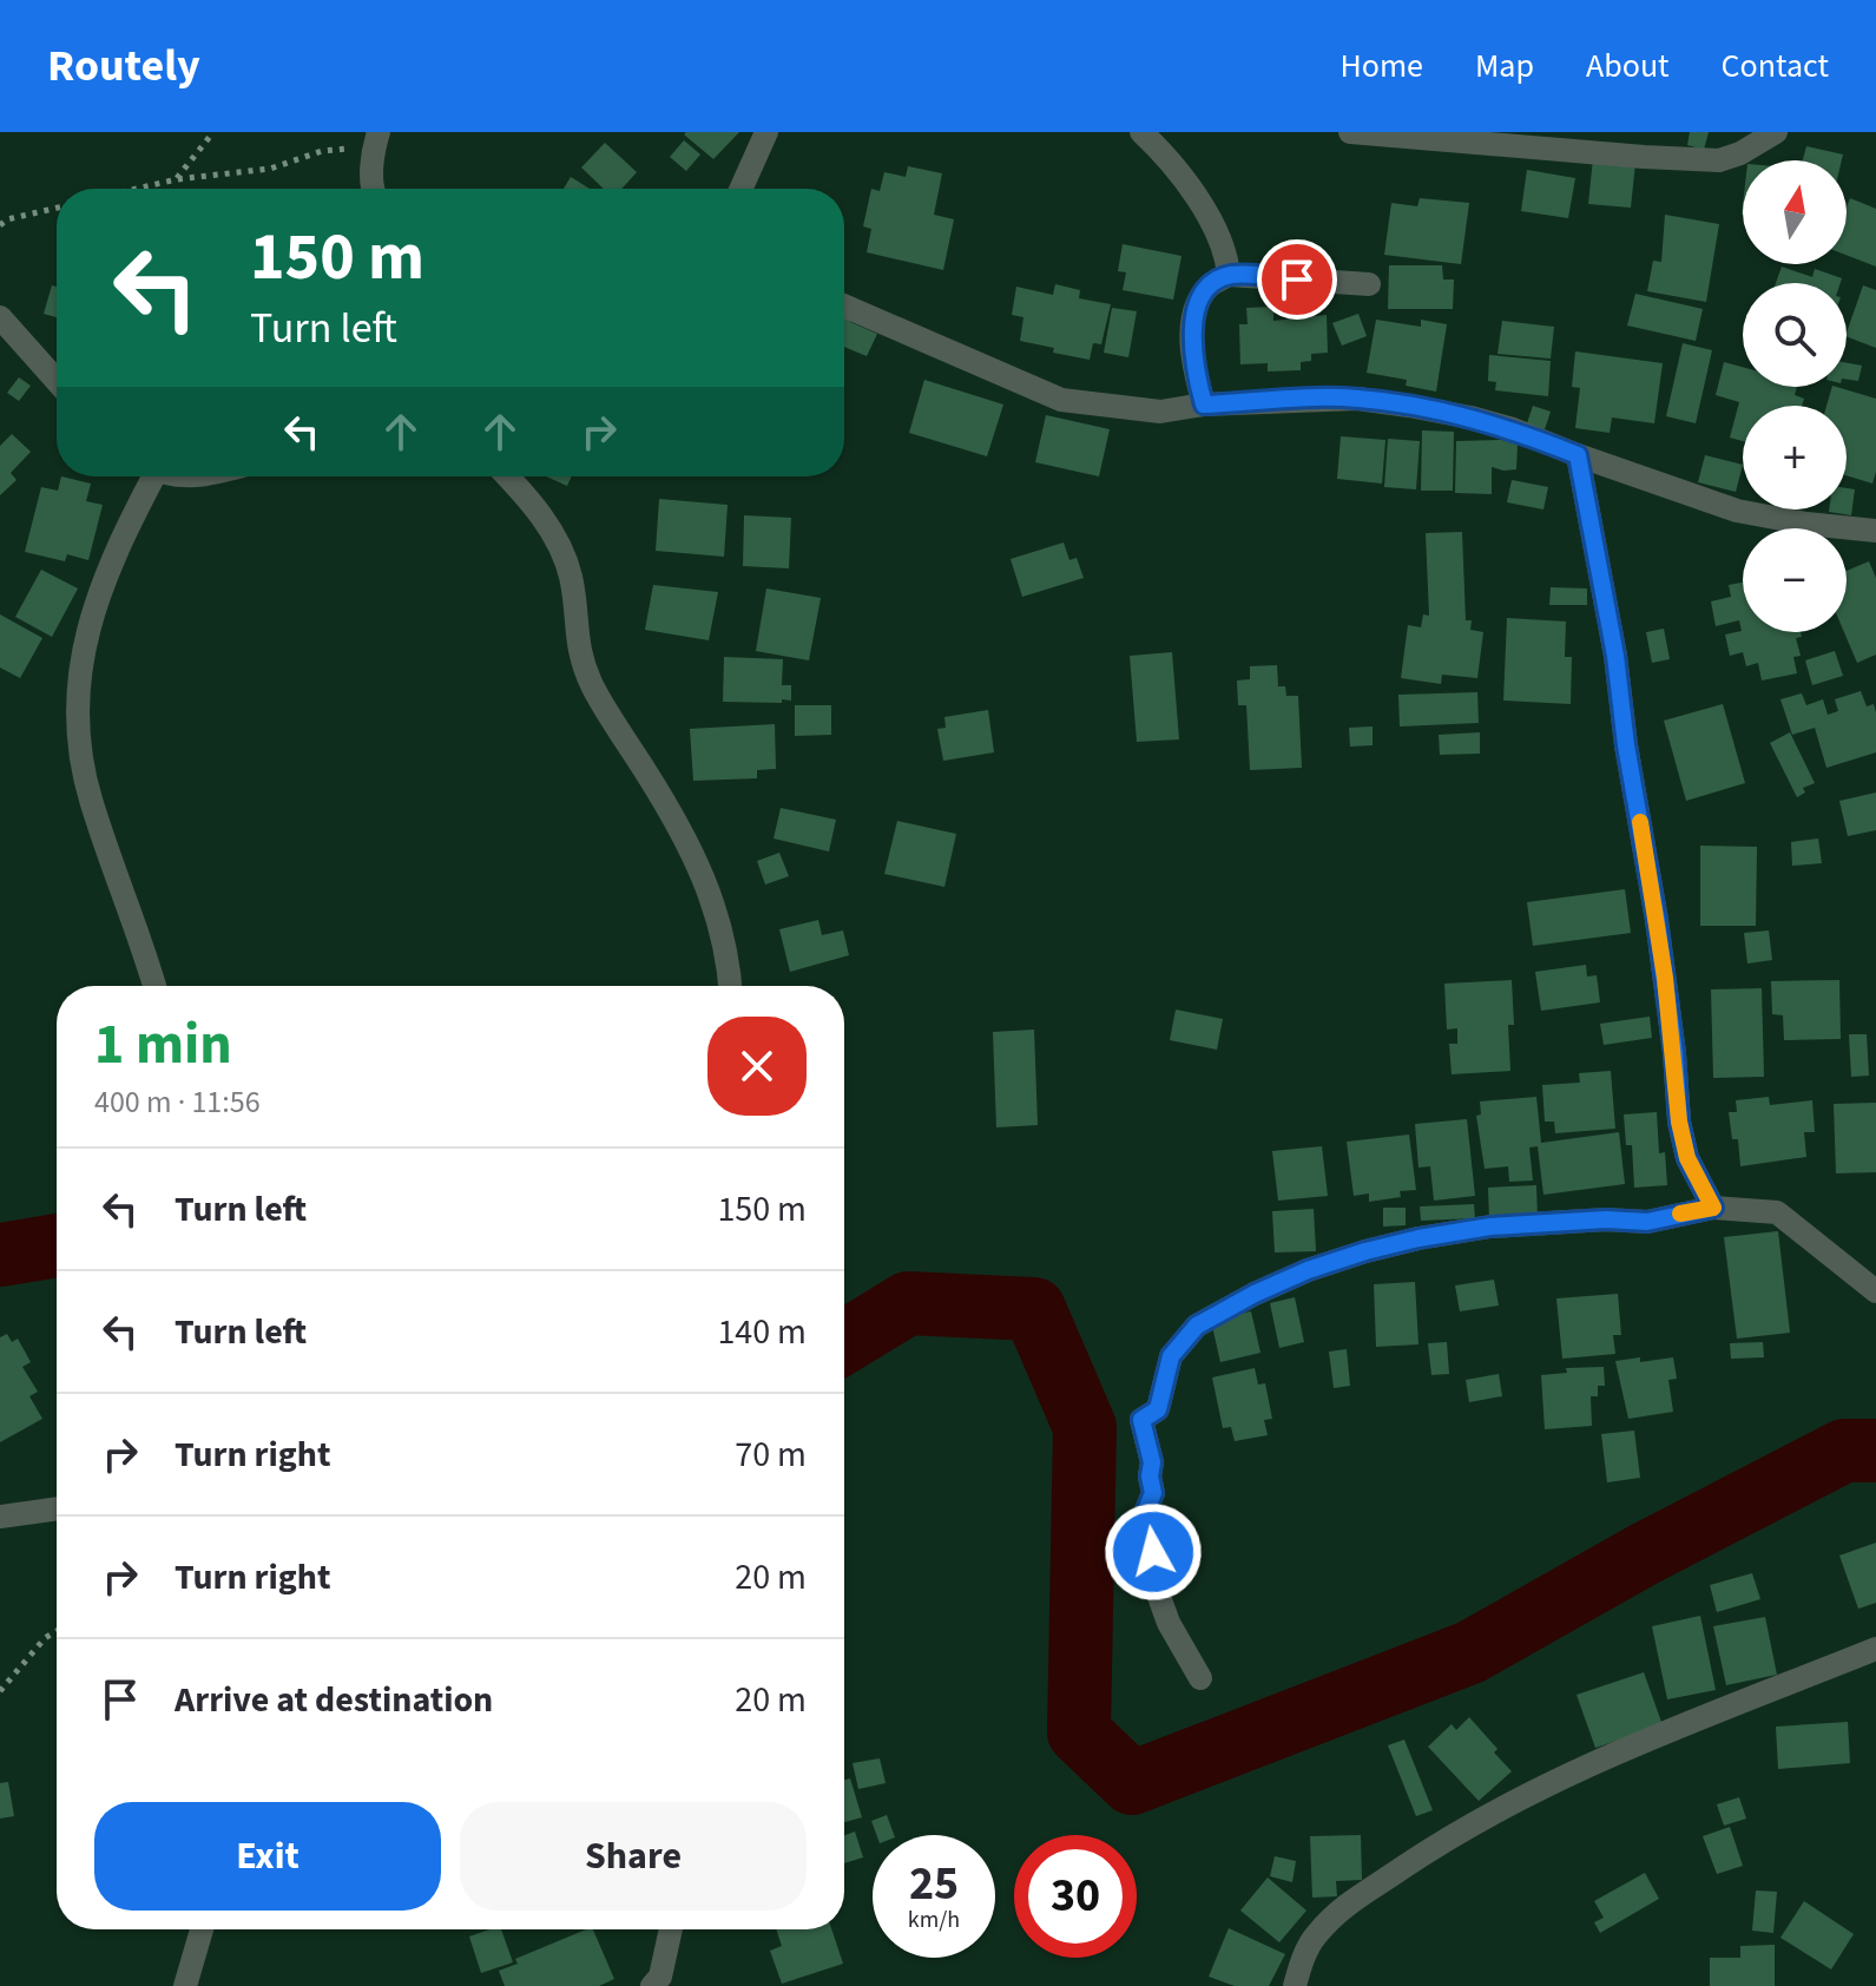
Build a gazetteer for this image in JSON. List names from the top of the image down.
{
  "north": "top",
  "page": {
    "header": "Routely",
    "nav": [
      "Home",
      "Map",
      "About",
      "Contact"
    ],
    "map_buttons": ["+", "−"],
    "turn": ["150 m", "Turn left"],
    "heading": ["1 min", "400 m · 11:56"],
    "list": [
      {
        "name": "Turn left",
        "value": "150 m"
      },
      {
        "name": "Turn left",
        "value": "140 m"
      },
      {
        "name": "Turn right",
        "value": "70 m"
      },
      {
        "name": "Turn right",
        "value": "20 m"
      },
      {
        "name": "Arrive at destination",
        "value": "20 m"
      }
    ],
    "buttons": ["Exit", "Share"],
    "speed": "25 km/h",
    "limit": "30"
  }
}
